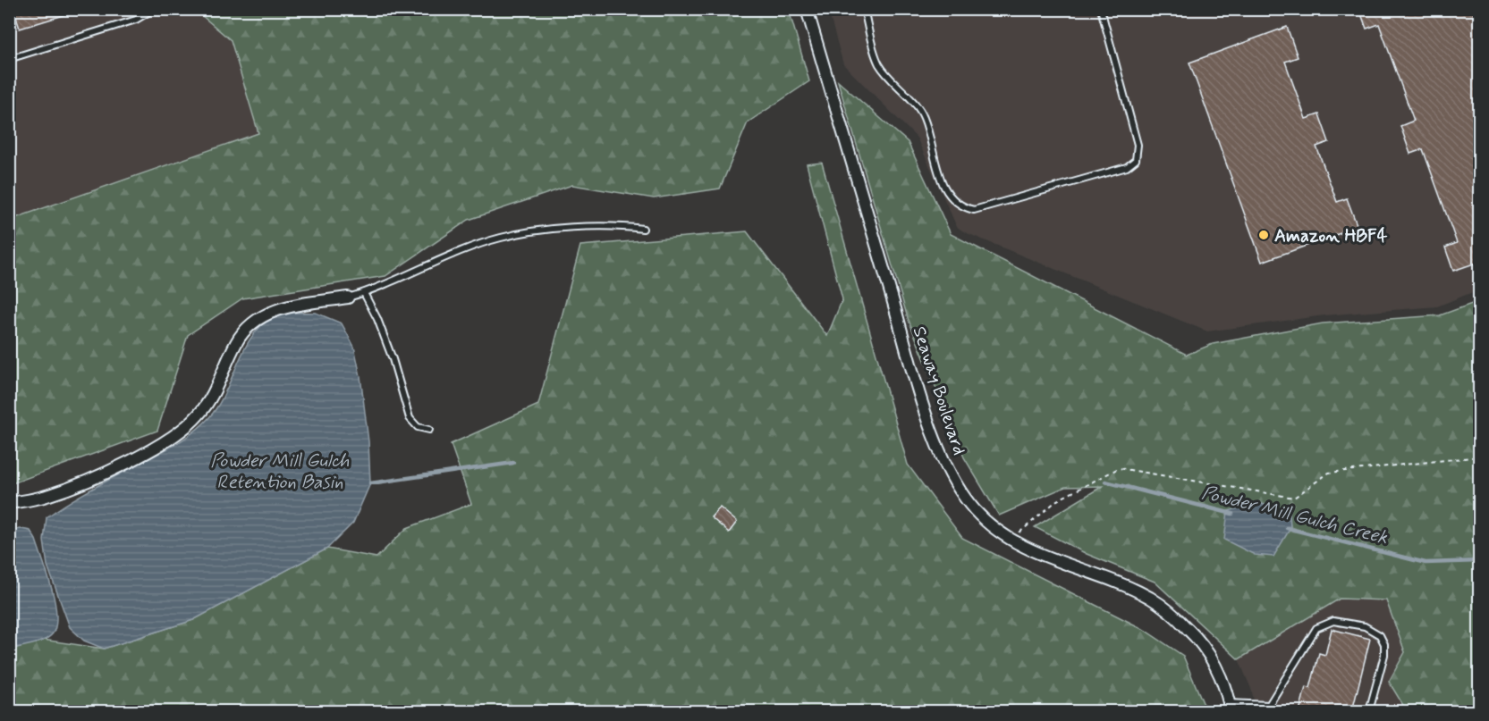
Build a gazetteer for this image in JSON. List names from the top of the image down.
{
  "streets": {
    "street": ["Seaway Boulevard"]
  },
  "water": ["Powder Mill Gulch Retention Basin", "Powder Mill Gulch Creek"],
  "places": ["Amazon HBF4"]
}
